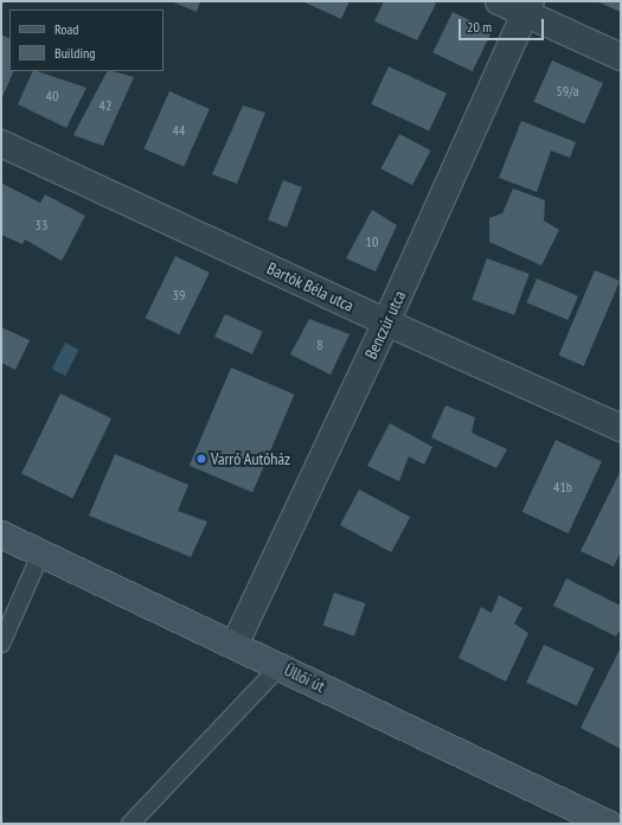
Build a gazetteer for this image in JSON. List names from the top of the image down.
{
  "streets": {
    "main road": ["Üllői út"],
    "street": ["Bartók Béla utca", "Benczúr utca"]
  },
  "crossings": [
    ["Bartók Béla utca", "Benczúr utca"],
    ["Benczúr utca", "Üllői út"]
  ],
  "places": ["Varró Autóház"],
  "house_numbers": [
    "59/a",
    "40",
    "42",
    "44",
    "33",
    "10",
    "39",
    "8",
    "41b"
  ],
  "legend": ["Road", "Building"],
  "scale_bar": "20 m"
}
